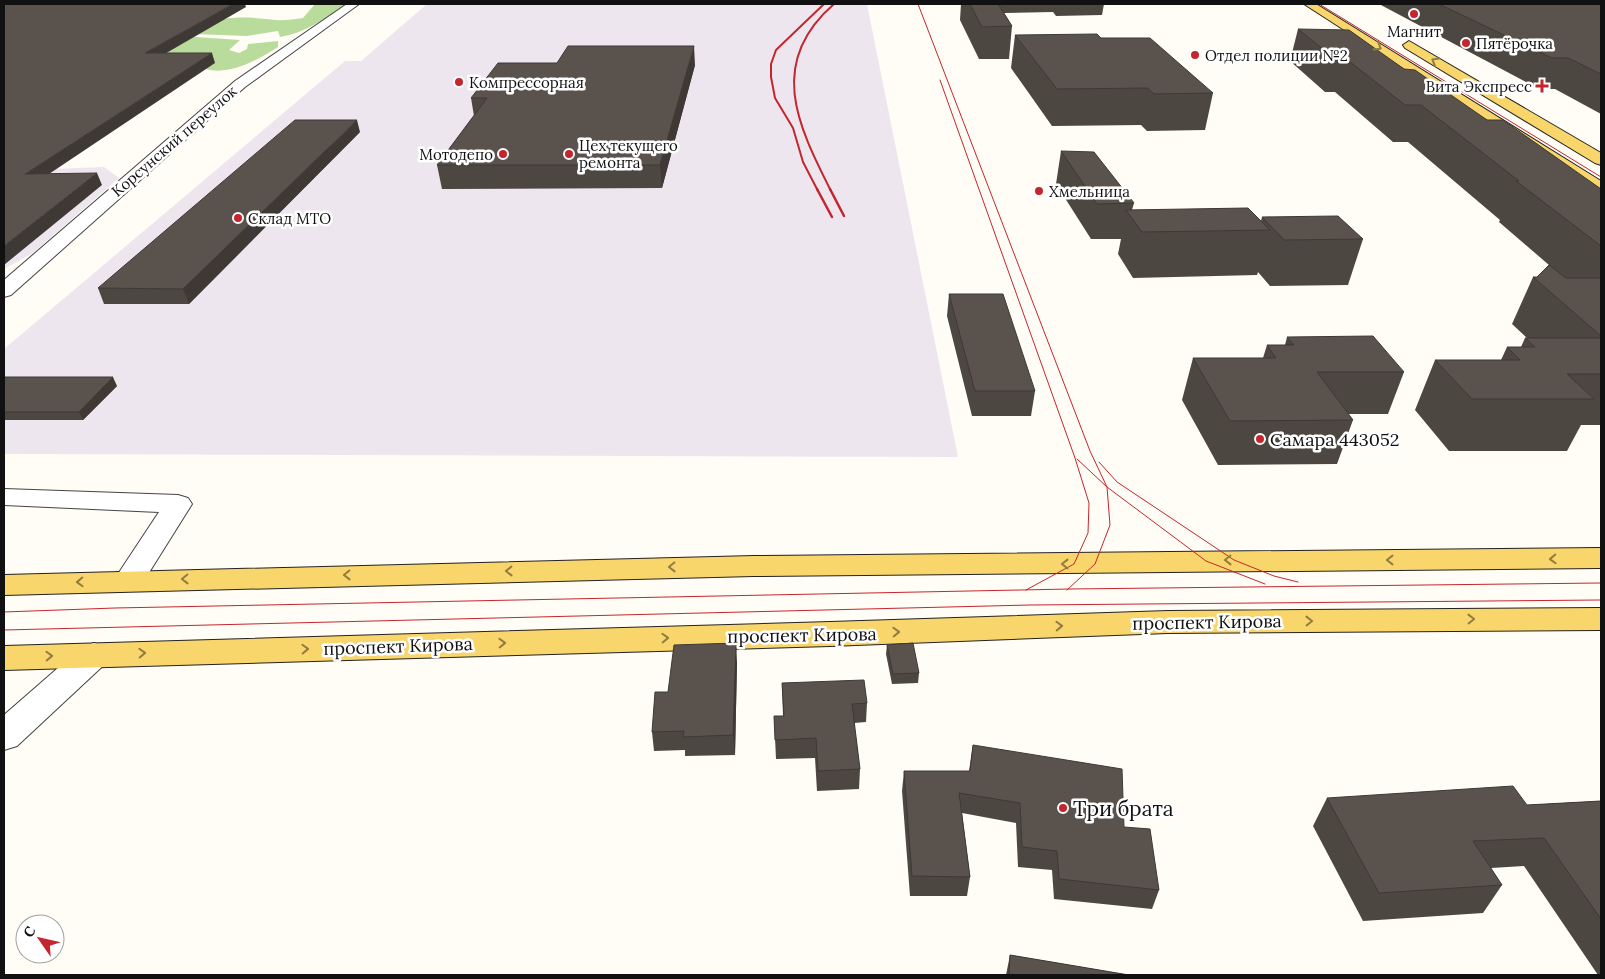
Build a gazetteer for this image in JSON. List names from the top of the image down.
{
  "streets": {
    "main road": ["проспект Кирова"],
    "street": ["Корсунский переулок"]
  },
  "places": {
    "other": [
      "Магнит",
      "Пятёрочка",
      "Отдел полиции №2",
      "Компрессорная",
      "Мотодепо",
      "Цех текущего ремонта",
      "Хмельница",
      "Склад МТО",
      "Самара 443052",
      "Три брата"
    ],
    "health": ["Вита Экспресс"]
  },
  "north": "top left"
}
